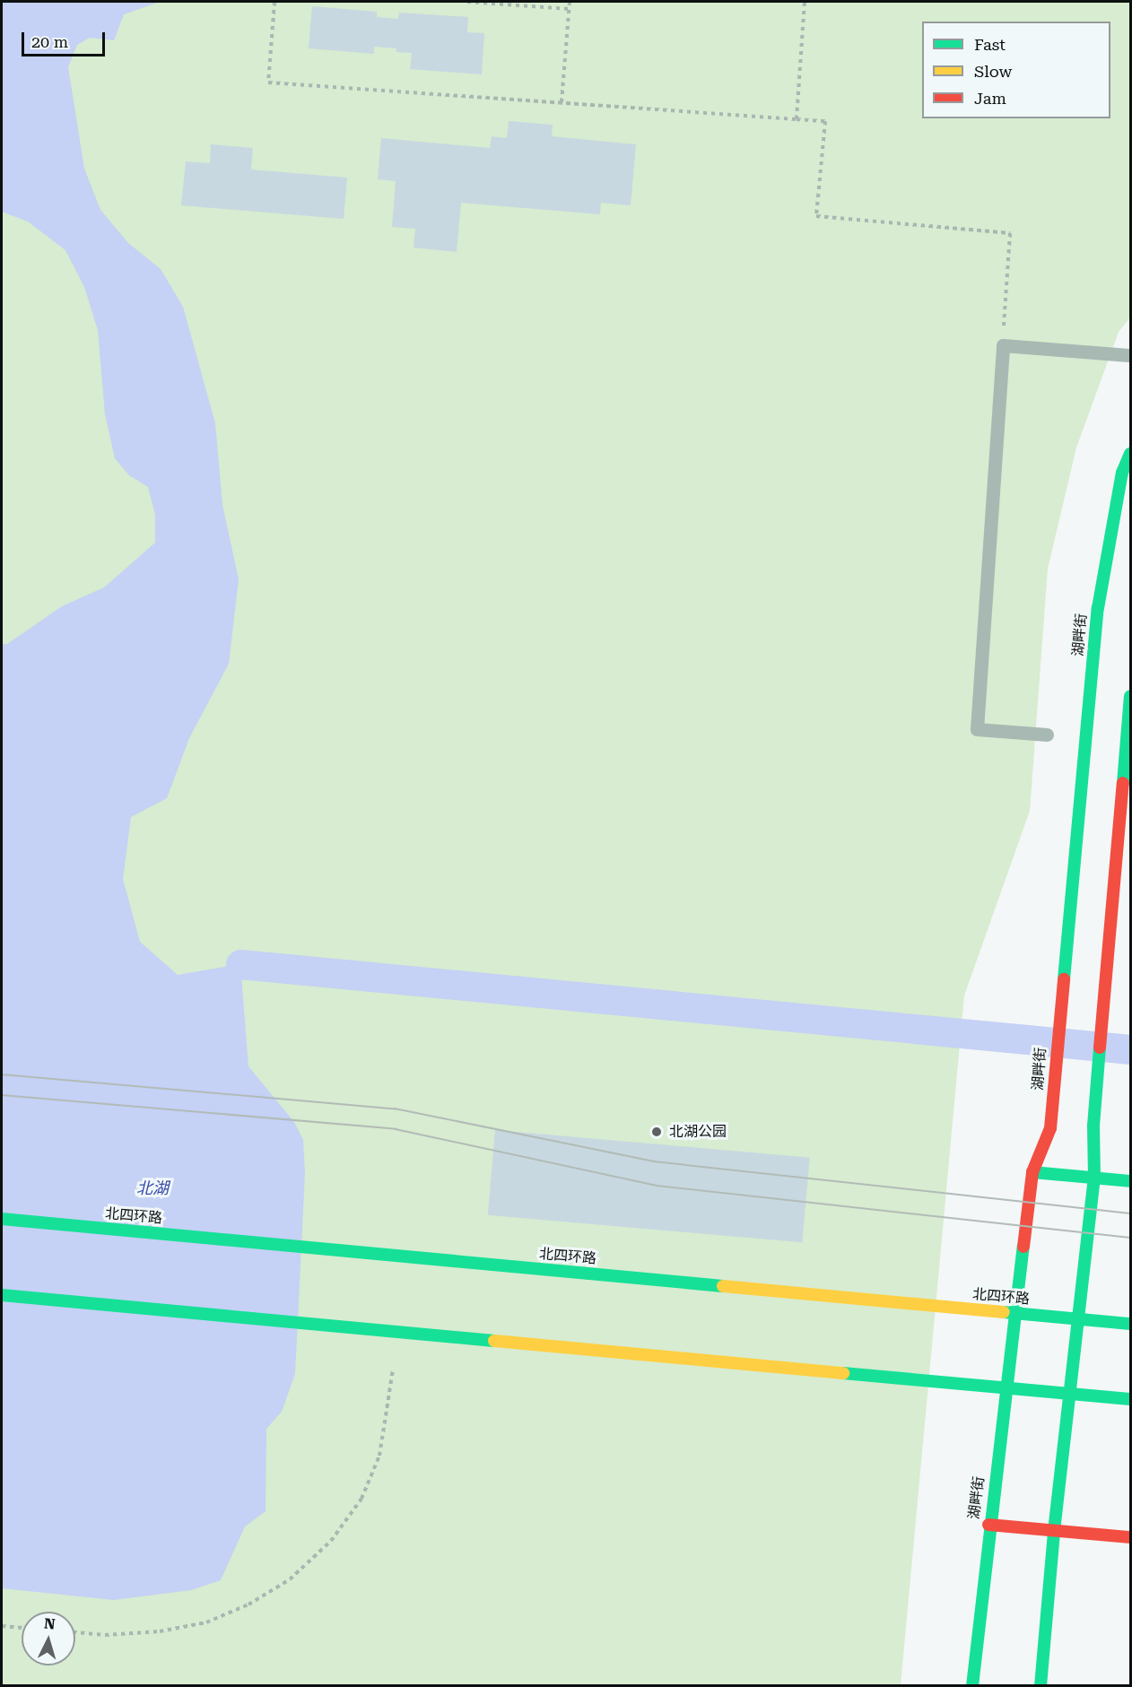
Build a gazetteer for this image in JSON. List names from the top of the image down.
{
  "streets": {
    "main road": ["湖畔街", "北四环路"]
  },
  "water": ["北湖"],
  "places": ["北湖公园"],
  "legend": ["Fast", "Slow", "Jam"],
  "scale_bar": "20 m",
  "north": "top"
}
